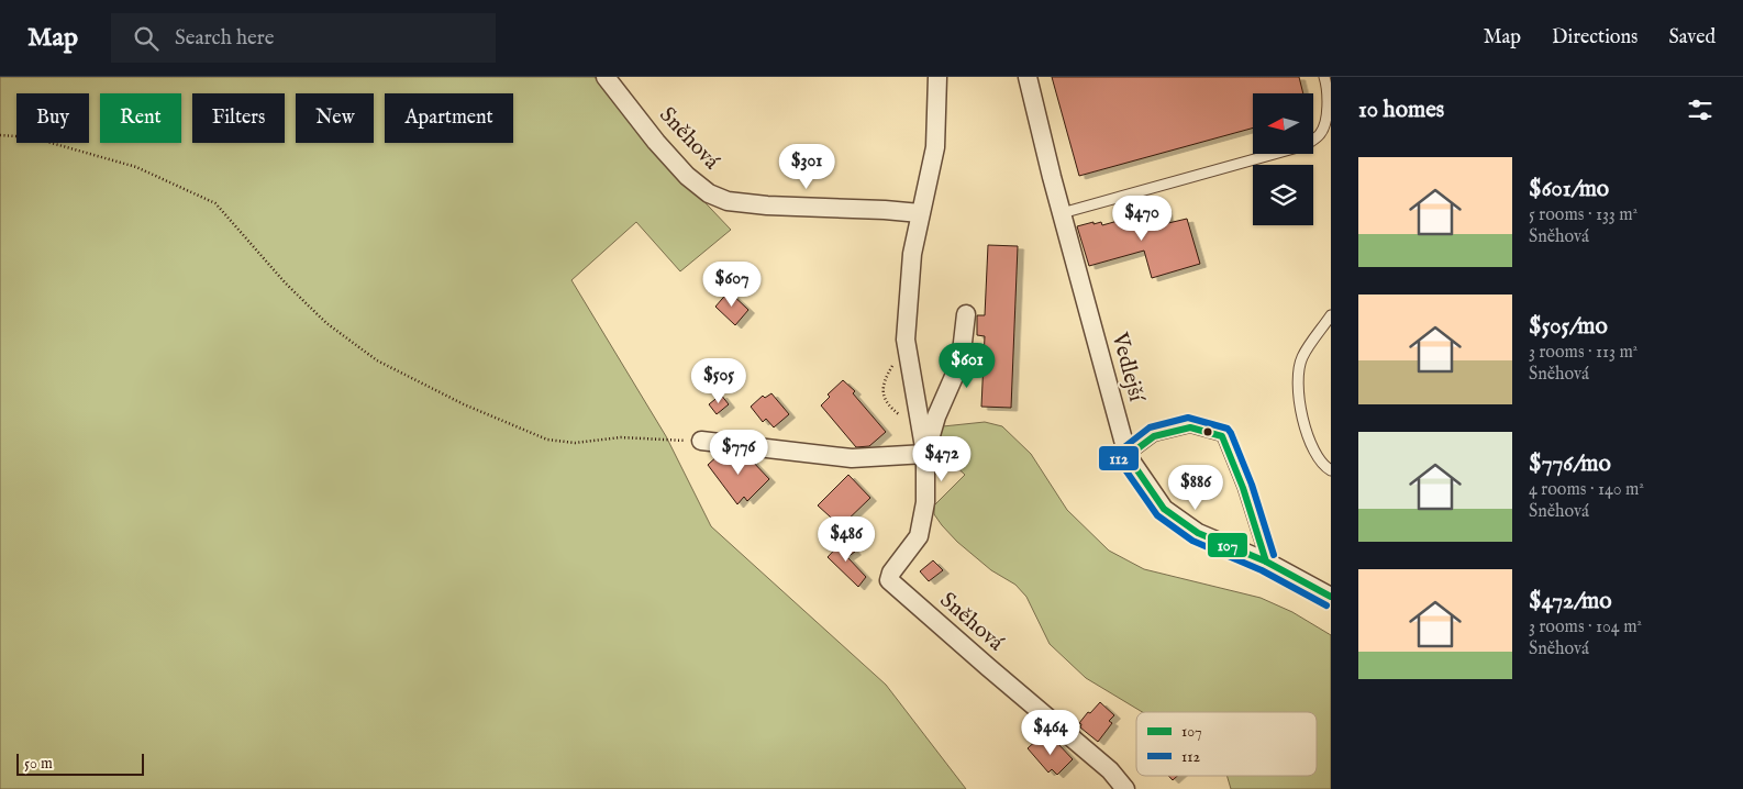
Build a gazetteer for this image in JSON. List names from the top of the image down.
{
  "streets": {
    "street": ["Sněhová", "Vedlejší"]
  },
  "lines": ["transit line 112", "transit line 107"],
  "legend": ["107", "112"],
  "scale_bar": "50 m",
  "north": "left",
  "page": {
    "header": "Map",
    "search": "Search here",
    "nav": ["Map", "Directions", "Saved"],
    "heading": "10 homes",
    "chip": [
      "Buy",
      "Rent",
      "Filters",
      "New",
      "Apartment"
    ],
    "list": [
      {
        "name": "$601/mo",
        "note": "5 rooms · 133 m² · Sněhová"
      },
      {
        "name": "$505/mo",
        "note": "3 rooms · 113 m² · Sněhová"
      },
      {
        "name": "$776/mo",
        "note": "4 rooms · 140 m² · Sněhová"
      },
      {
        "name": "$472/mo",
        "note": "3 rooms · 104 m² · Sněhová"
      }
    ],
    "price": [
      "$301",
      "$470",
      "$607",
      "$601",
      "$505",
      "$776",
      "$472",
      "$886",
      "$486",
      "$464"
    ],
    "scale": "50 m"
  }
}
